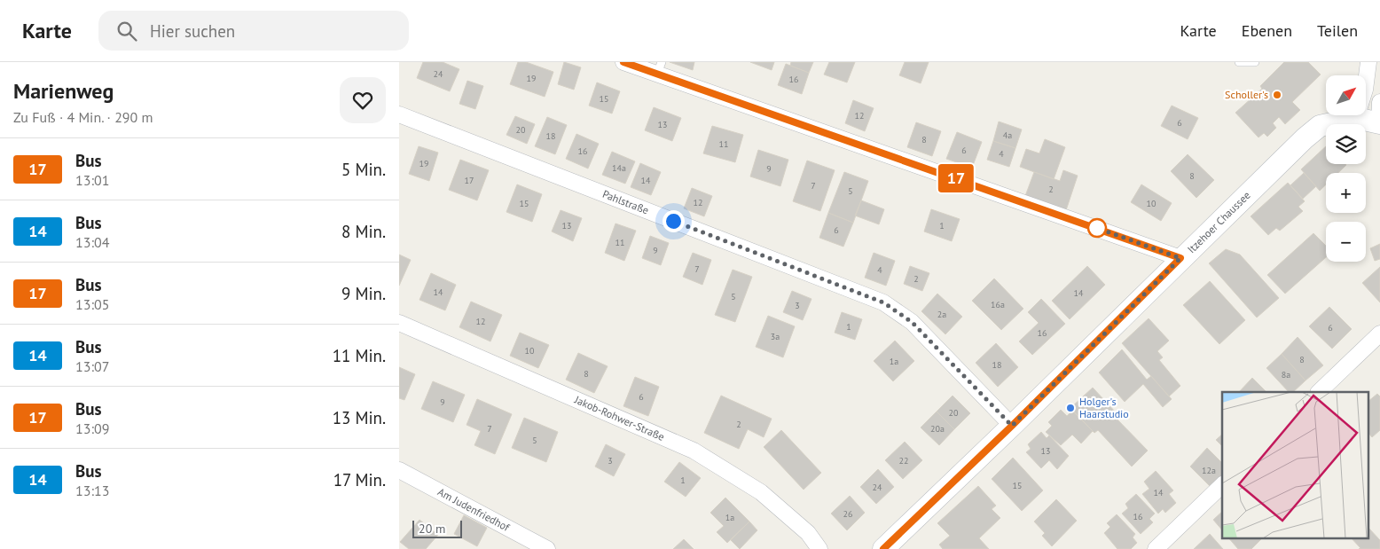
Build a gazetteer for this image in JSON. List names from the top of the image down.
{
  "streets": {
    "street": [
      "Pahlstraße",
      "Itzehoer Chaussee",
      "Jakob-Rohwer-Straße",
      "Am Judenfriedhof"
    ]
  },
  "crossings": [
    ["Pahlstraße", "Itzehoer Chaussee"]
  ],
  "places": ["Scholler's", "Holger's Haarstudio"],
  "lines": ["bus line 17"],
  "house_numbers": [
    "24",
    "19",
    "16",
    "15",
    "12",
    "6",
    "13",
    "20",
    "4a",
    "18",
    "8",
    "11",
    "6",
    "16",
    "4",
    "19",
    "14a",
    "9",
    "8",
    "17",
    "14",
    "7",
    "2",
    "5",
    "12",
    "15",
    "10",
    "13",
    "1",
    "6",
    "11",
    "9",
    "7",
    "4",
    "2",
    "14",
    "14",
    "5",
    "16a",
    "3",
    "2a",
    "12",
    "1",
    "6",
    "16",
    "3a",
    "10",
    "8",
    "1a",
    "18",
    "8",
    "8a",
    "6",
    "9",
    "20",
    "2",
    "7",
    "20a",
    "5",
    "13",
    "3",
    "22",
    "12a",
    "1",
    "15",
    "24",
    "14",
    "26",
    "16",
    "1a"
  ],
  "scale_bar": "20 m",
  "north": "top right",
  "page": {
    "header": "Karte",
    "search": "Hier suchen",
    "nav": ["Karte", "Ebenen", "Teilen"],
    "heading": ["Marienweg", "Zu Fuß · 4 Min. · 290 m"],
    "on_map": "17",
    "map_buttons": ["+", "−"],
    "list": [
      {
        "mark": "17",
        "name": "Bus",
        "note": "13:01",
        "value": "5 Min."
      },
      {
        "mark": "14",
        "name": "Bus",
        "note": "13:04",
        "value": "8 Min."
      },
      {
        "mark": "17",
        "name": "Bus",
        "note": "13:05",
        "value": "9 Min."
      },
      {
        "mark": "14",
        "name": "Bus",
        "note": "13:07",
        "value": "11 Min."
      },
      {
        "mark": "17",
        "name": "Bus",
        "note": "13:09",
        "value": "13 Min."
      },
      {
        "mark": "14",
        "name": "Bus",
        "note": "13:13",
        "value": "17 Min."
      }
    ],
    "scale": "20 m"
  }
}
